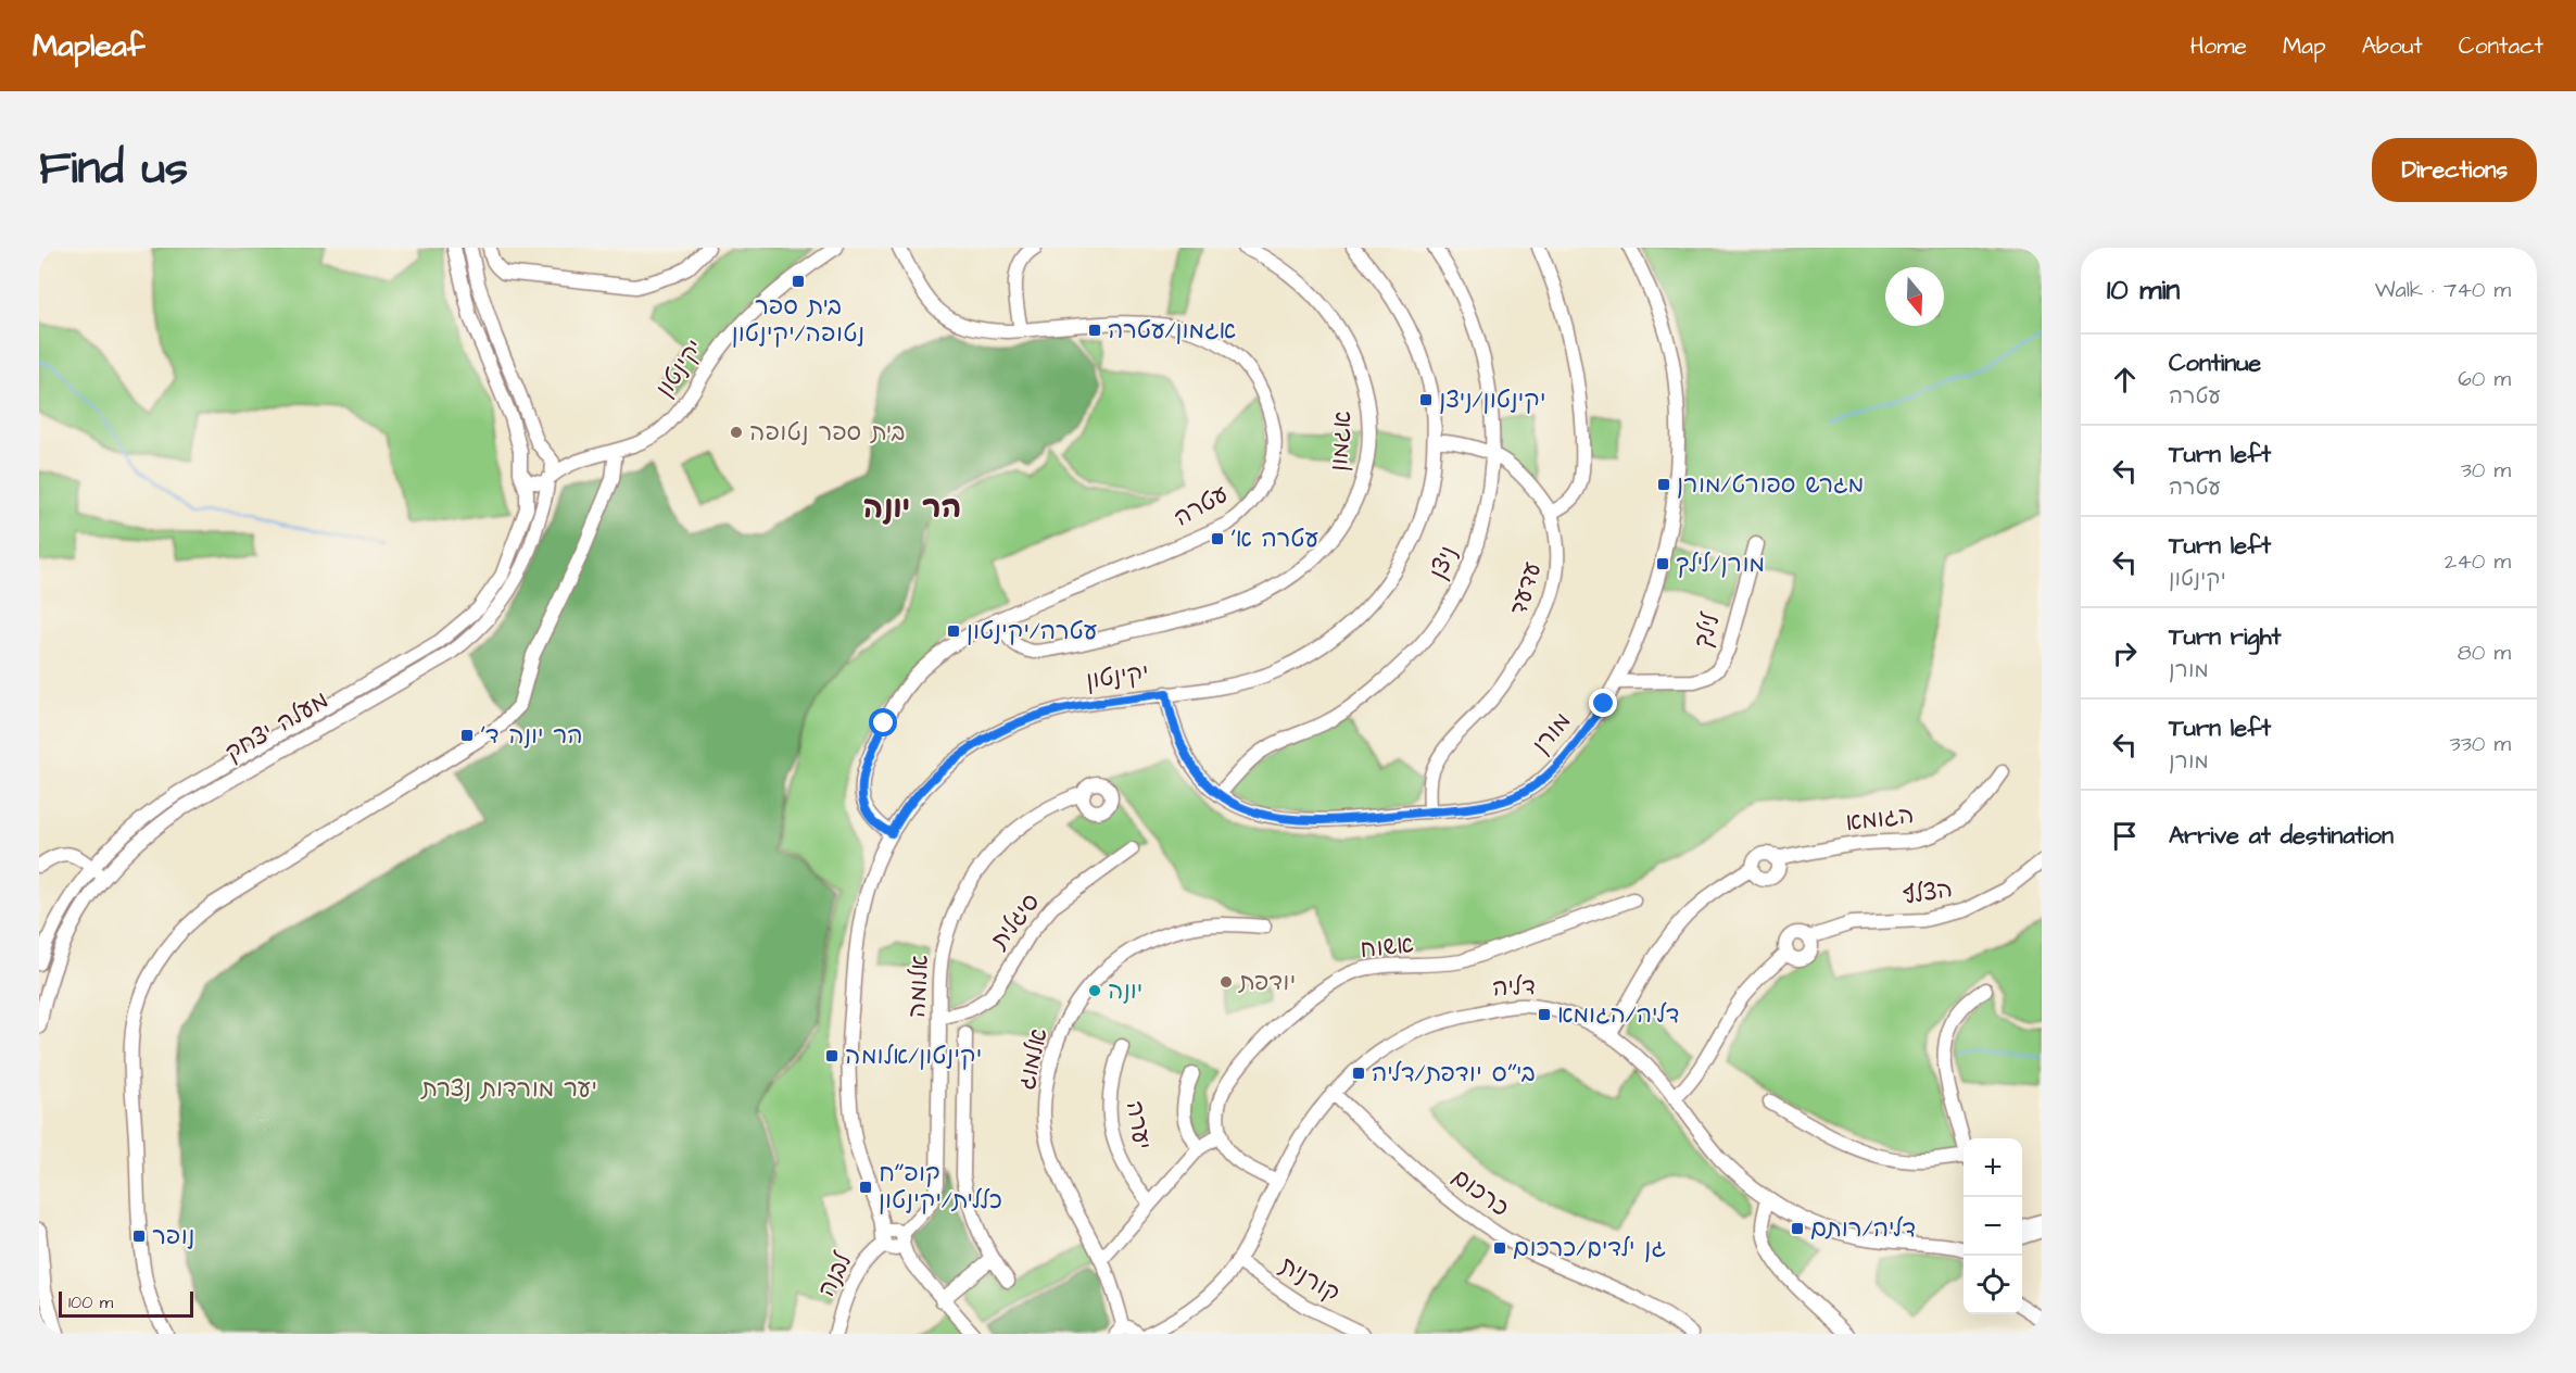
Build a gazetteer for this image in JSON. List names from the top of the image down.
{
  "streets": {
    "street": [
      "יקינטון",
      "אגמון",
      "עטרה",
      "ניצן",
      "עדעד",
      "לילך",
      "מעלה יצחק",
      "מורן",
      "הגומא",
      "הצלף",
      "סיגלית",
      "אשוח",
      "אלומה",
      "דליה",
      "אלמוג",
      "יערה",
      "כרכום",
      "לבנה",
      "קורנית"
    ]
  },
  "crossings": [
    ["יקינטון", "עטרה"],
    ["יקינטון", "מעלה יצחק"],
    ["יקינטון", "מורן"],
    ["יקינטון", "אלומה"],
    ["יקינטון", "לבנה"],
    ["אגמון", "עטרה"],
    ["ניצן", "מורן"],
    ["עדעד", "מורן"],
    ["לילך", "מורן"],
    ["הצלף", "דליה"],
    ["סיגלית", "אלומה"],
    ["אלומה", "לבנה"],
    ["דליה", "כרכום"],
    ["דליה", "קורנית"]
  ],
  "districts": ["הר יונה"],
  "parks": ["יער מורדות נצרת"],
  "places": {
    "transit": [
      "בית ספר נטופה/יקינטון",
      "אגמון/עטרה",
      "יקינטון/ניצן",
      "מגרש ספורט/מורן",
      "עטרה א׳",
      "מורן/לילך",
      "עטרה/יקינטון",
      "הר יונה ד׳",
      "דליה/הגומא",
      "יקינטון/אלומה",
      "בי״ס יודפת/דליה",
      "קופ״ח כללית/יקינטון",
      "דליה/רותם",
      "נופר",
      "גן ילדים/כרכום"
    ],
    "other": ["בית ספר נטופה", "יודפת", "יונה"]
  },
  "scale_bar": "100 m",
  "north": "bottom",
  "page": {
    "header": "Mapleaf",
    "nav": [
      "Home",
      "Map",
      "About",
      "Contact"
    ],
    "title": "Find us",
    "buttons": "Directions",
    "heading": ["10 min", "Walk · 740 m"],
    "list": [
      ["Continue", "עטרה", "60 m"],
      ["Turn left", "עטרה", "30 m"],
      ["Turn left", "יקינטון", "240 m"],
      ["Turn right", "מורן", "80 m"],
      ["Turn left", "מורן", "330 m"],
      "Arrive at destination"
    ],
    "map_buttons": ["+", "−"],
    "scale": "100 m"
  }
}
